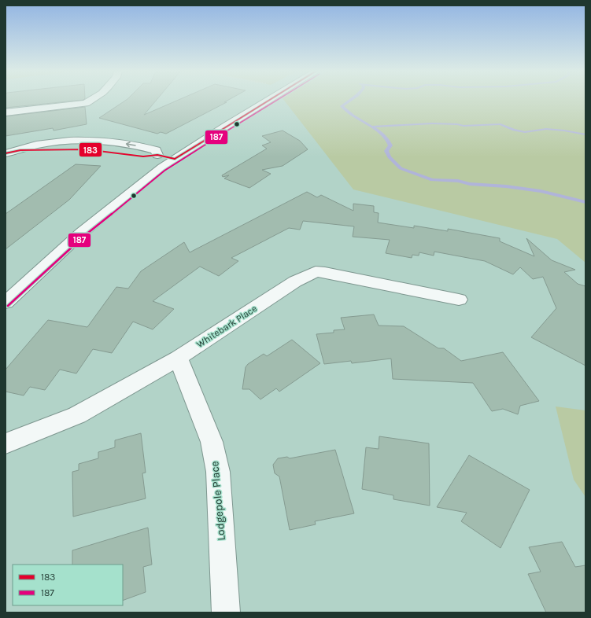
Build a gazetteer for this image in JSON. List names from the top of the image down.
{
  "streets": {
    "street": ["Whitebark Place", "Lodgepole Place"]
  },
  "crossings": [
    ["Whitebark Place", "Lodgepole Place"]
  ],
  "lines": ["transit line 183", "transit line 187"],
  "legend": ["183", "187"]
}
